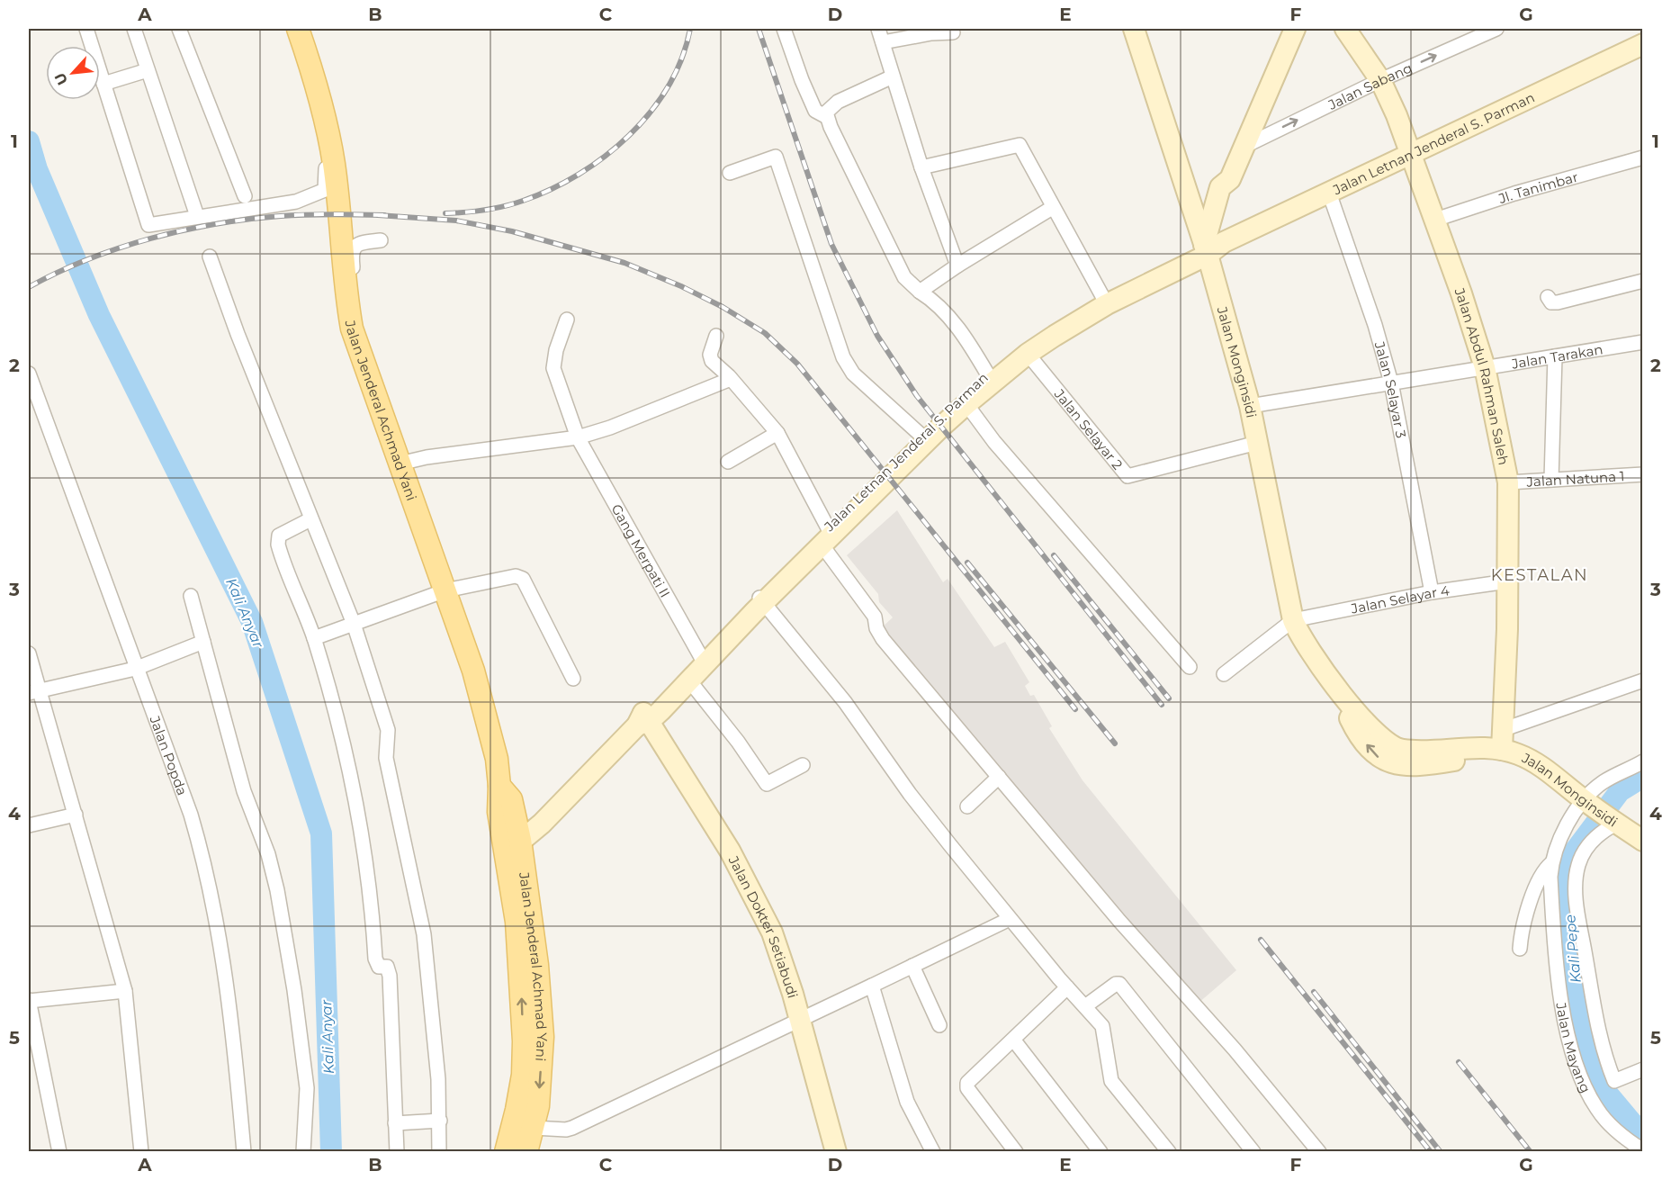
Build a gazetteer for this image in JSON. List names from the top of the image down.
{
  "streets": {
    "main road": [
      "Jalan Letnan Jenderal S. Parman",
      "Jalan Monginsidi",
      "Jalan Abdul Rahman Saleh",
      "Jalan Jenderal Achmad Yani",
      "Jalan Dokter Setiabudi"
    ],
    "street": [
      "Jalan Sabang",
      "Jl. Tanimbar",
      "Jalan Tarakan",
      "Jalan Selayar 3",
      "Jalan Selayar 2",
      "Jalan Natuna 1",
      "Gang Merpati II",
      "Jalan Selayar 4",
      "Jalan Popda",
      "Jalan Mayang"
    ]
  },
  "crossings": [
    ["Jalan Sabang", "Jalan Abdul Rahman Saleh"],
    ["Jalan Letnan Jenderal S. Parman", "Jalan Monginsidi"],
    ["Jalan Letnan Jenderal S. Parman", "Jalan Abdul Rahman Saleh"],
    ["Jalan Letnan Jenderal S. Parman", "Jalan Selayar 3"],
    ["Jalan Letnan Jenderal S. Parman", "Jalan Jenderal Achmad Yani"],
    ["Jalan Letnan Jenderal S. Parman", "Jalan Selayar 2"],
    ["Jalan Letnan Jenderal S. Parman", "Gang Merpati II"],
    ["Jalan Letnan Jenderal S. Parman", "Jalan Dokter Setiabudi"],
    ["Jl. Tanimbar", "Jalan Abdul Rahman Saleh"],
    ["Jalan Tarakan", "Jalan Monginsidi"],
    ["Jalan Tarakan", "Jalan Abdul Rahman Saleh"],
    ["Jalan Tarakan", "Jalan Selayar 3"],
    ["Jalan Monginsidi", "Jalan Abdul Rahman Saleh"],
    ["Jalan Monginsidi", "Jalan Selayar 2"],
    ["Jalan Monginsidi", "Jalan Selayar 4"],
    ["Jalan Monginsidi", "Jalan Mayang"],
    ["Jalan Abdul Rahman Saleh", "Jalan Natuna 1"],
    ["Jalan Abdul Rahman Saleh", "Jalan Selayar 4"],
    ["Jalan Selayar 3", "Jalan Selayar 4"]
  ],
  "one_way": ["Jalan Sabang"],
  "districts": ["KESTALAN"],
  "water": ["Kali Anyar", "Kali Pepe"],
  "north": "bottom left",
  "grid": {
    "columns": [
      "A",
      "B",
      "C",
      "D",
      "E",
      "F",
      "G"
    ],
    "rows": [
      "1",
      "2",
      "3",
      "4",
      "5"
    ]
  }
}
